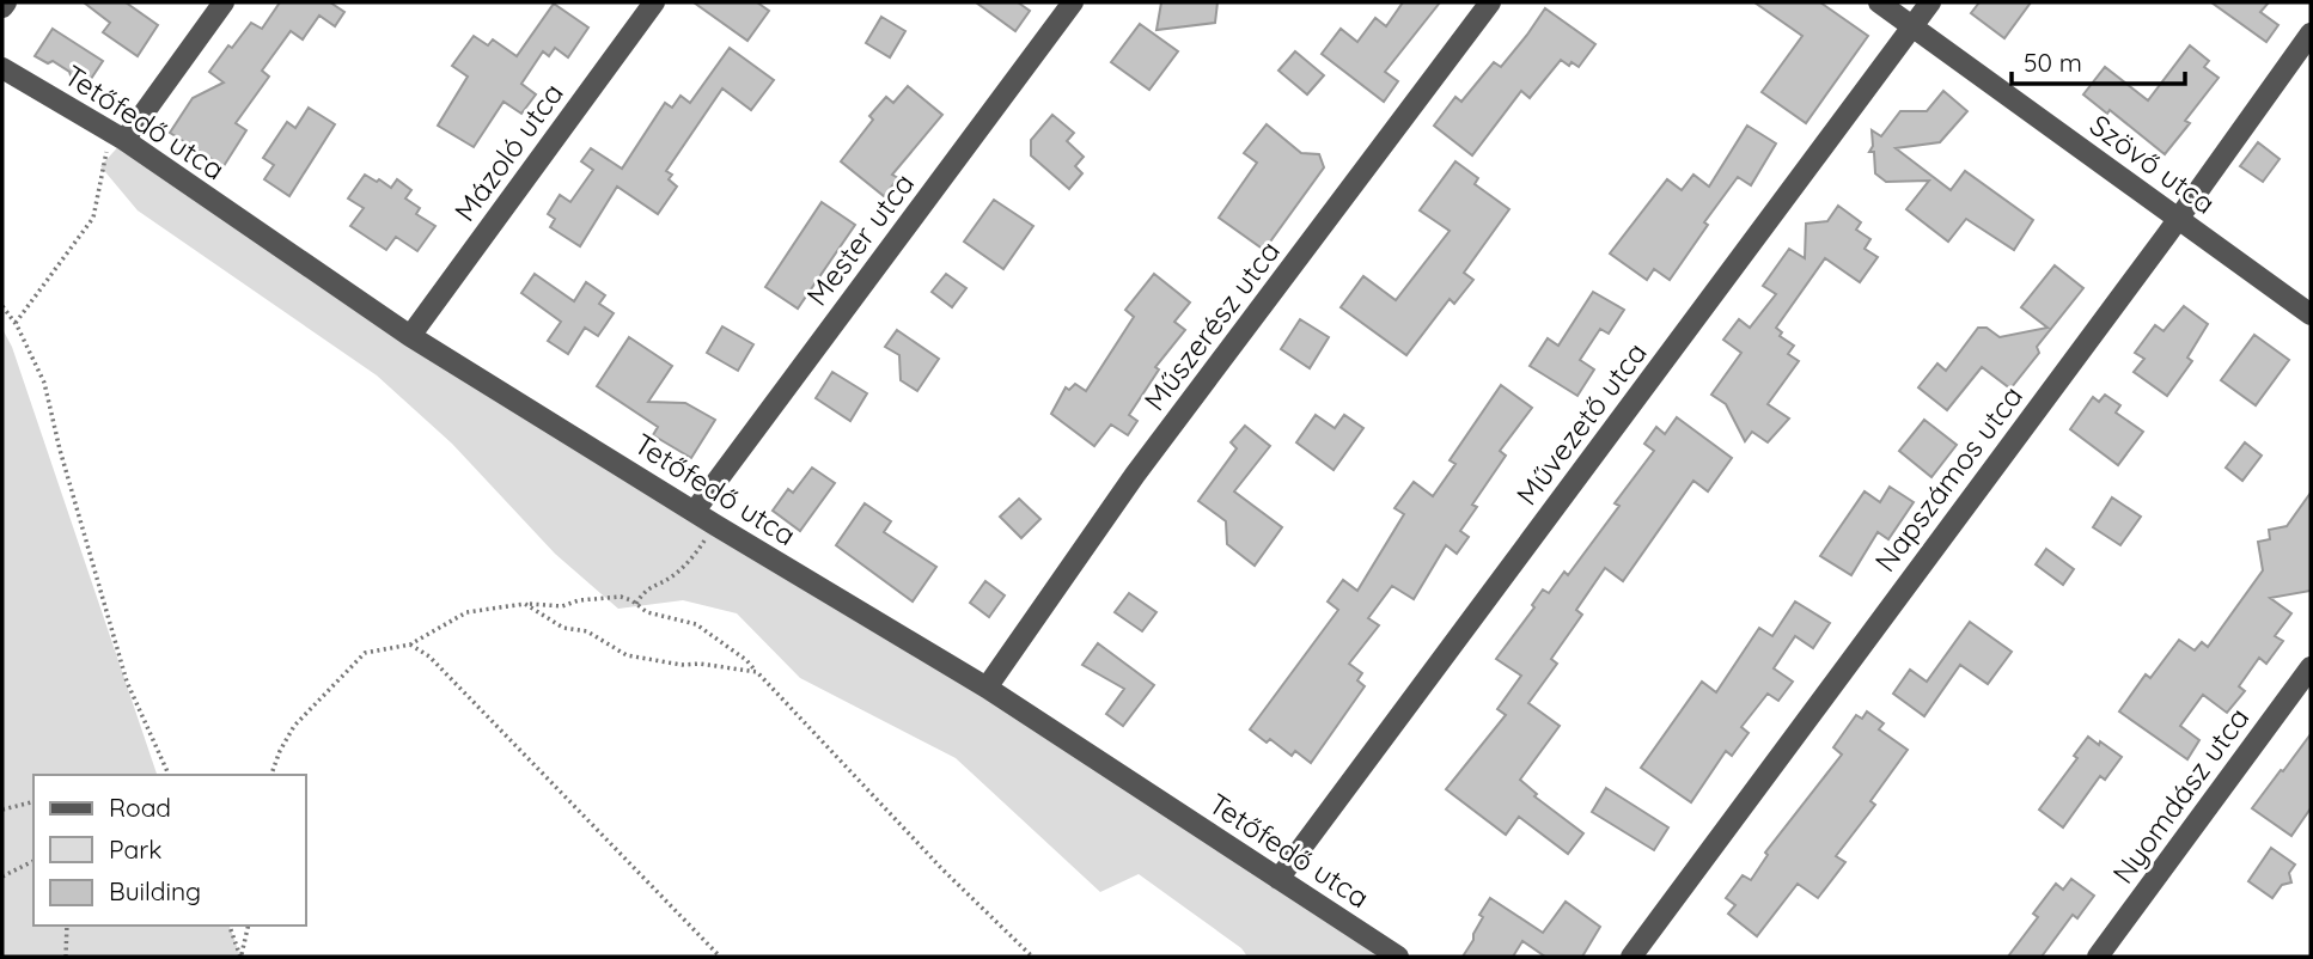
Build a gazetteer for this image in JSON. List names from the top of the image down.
{
  "streets": {
    "street": [
      "Tetőfedő utca",
      "Mázoló utca",
      "Szövő utca",
      "Mester utca",
      "Műszerész utca",
      "Művezető utca",
      "Napszámos utca",
      "Nyomdász utca"
    ]
  },
  "crossings": [
    ["Tetőfedő utca", "Mázoló utca"],
    ["Tetőfedő utca", "Mester utca"],
    ["Tetőfedő utca", "Műszerész utca"],
    ["Tetőfedő utca", "Művezető utca"],
    ["Szövő utca", "Művezető utca"],
    ["Szövő utca", "Napszámos utca"]
  ],
  "legend": ["Road", "Park", "Building"],
  "scale_bar": "50 m"
}
